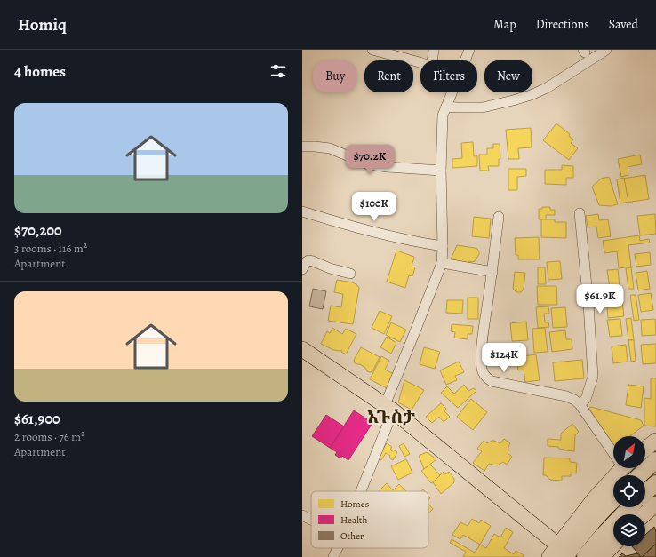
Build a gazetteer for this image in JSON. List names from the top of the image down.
{
  "districts": ["አጉስታ"],
  "legend": ["Homes", "Health", "Other"],
  "north": "top right",
  "page": {
    "header": "Homiq",
    "nav": ["Map", "Directions", "Saved"],
    "heading": "4 homes",
    "chip": [
      "Buy",
      "Rent",
      "Filters",
      "New"
    ],
    "list": [
      {
        "name": "$70,200",
        "note": "3 rooms · 116 m² · Apartment"
      },
      {
        "name": "$61,900",
        "note": "2 rooms · 76 m² · Apartment"
      }
    ],
    "price": [
      "$70.2K",
      "$100K",
      "$61.9K",
      "$124K"
    ]
  }
}
